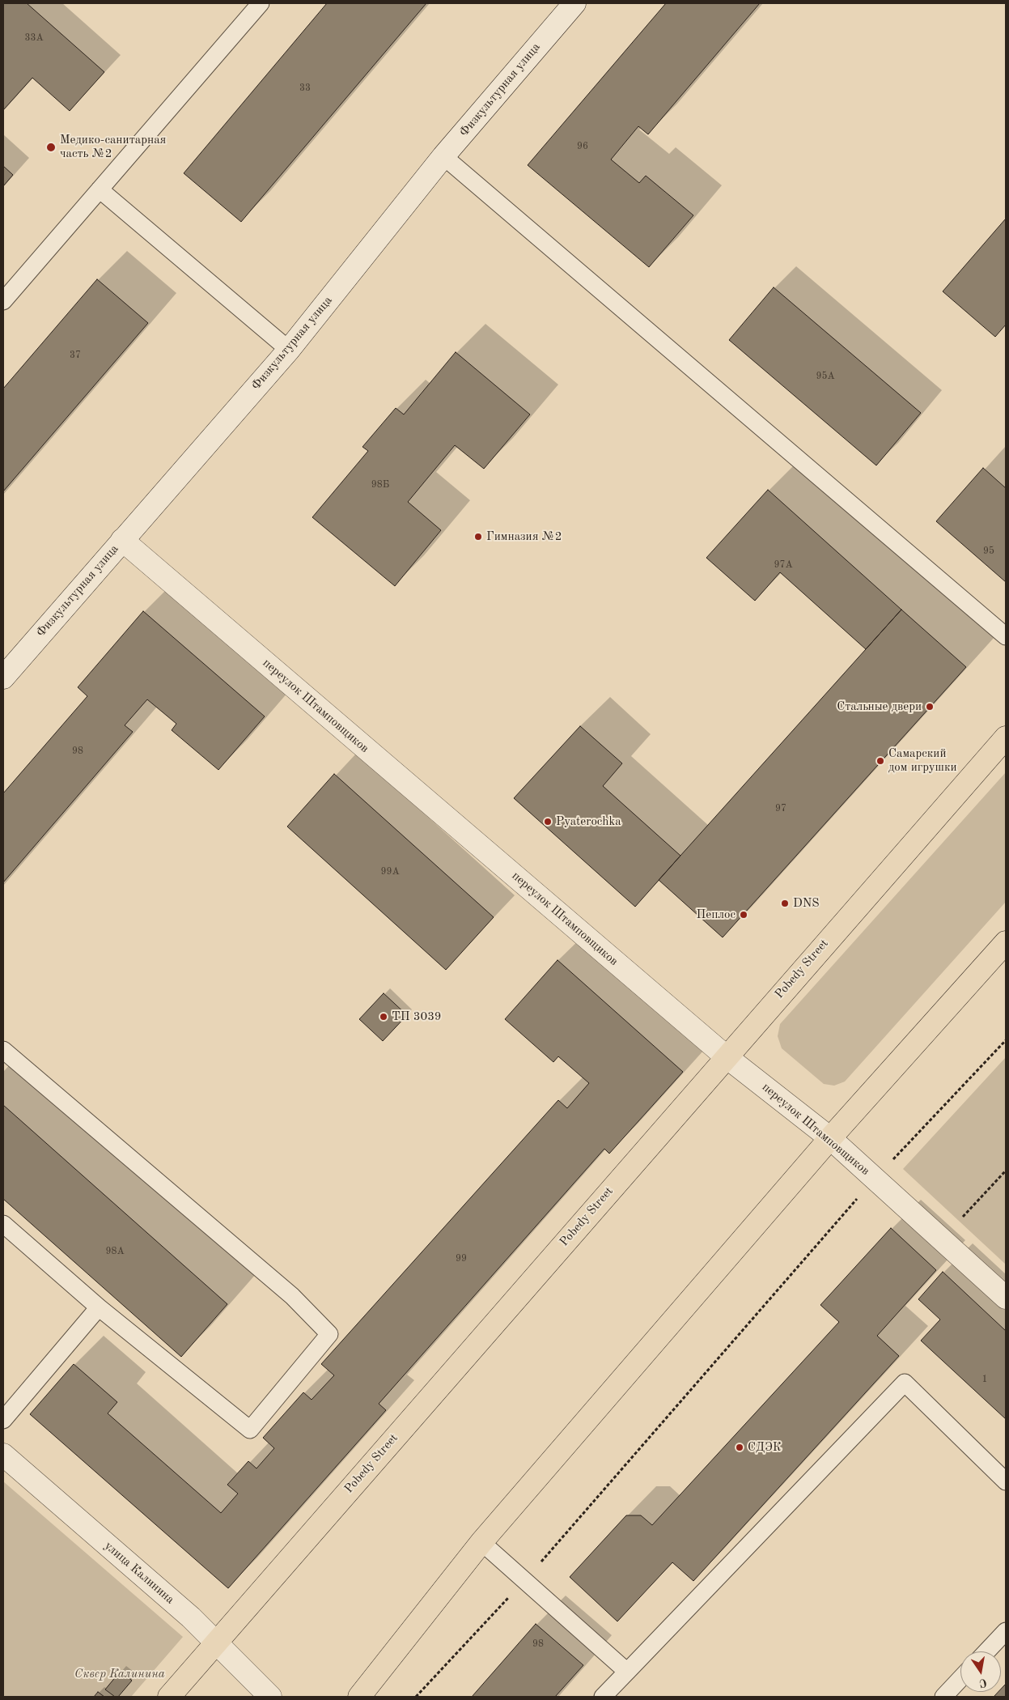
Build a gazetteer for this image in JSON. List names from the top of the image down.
{
  "streets": {
    "main road": ["Pobedy Street"],
    "street": ["Физкультурная улица", "переулок Штамповщиков", "улица Калинина"]
  },
  "crossings": [
    ["Физкультурная улица", "переулок Штамповщиков"],
    ["переулок Штамповщиков", "Pobedy Street"],
    ["Pobedy Street", "улица Калинина"]
  ],
  "parks": ["Сквер Калинина"],
  "places": [
    "Медико-санитарная часть №2",
    "Гимназия №2",
    "Стальные двери",
    "Самарский дом игрушки",
    "Pyaterochka",
    "DNS",
    "Пеплос",
    "ТП 3039",
    "СДЭК"
  ],
  "house_numbers": [
    "33А",
    "33",
    "96",
    "37",
    "95А",
    "98Б",
    "95",
    "97А",
    "98",
    "97",
    "99А",
    "98А",
    "99",
    "1",
    "98"
  ],
  "north": "bottom"
}
